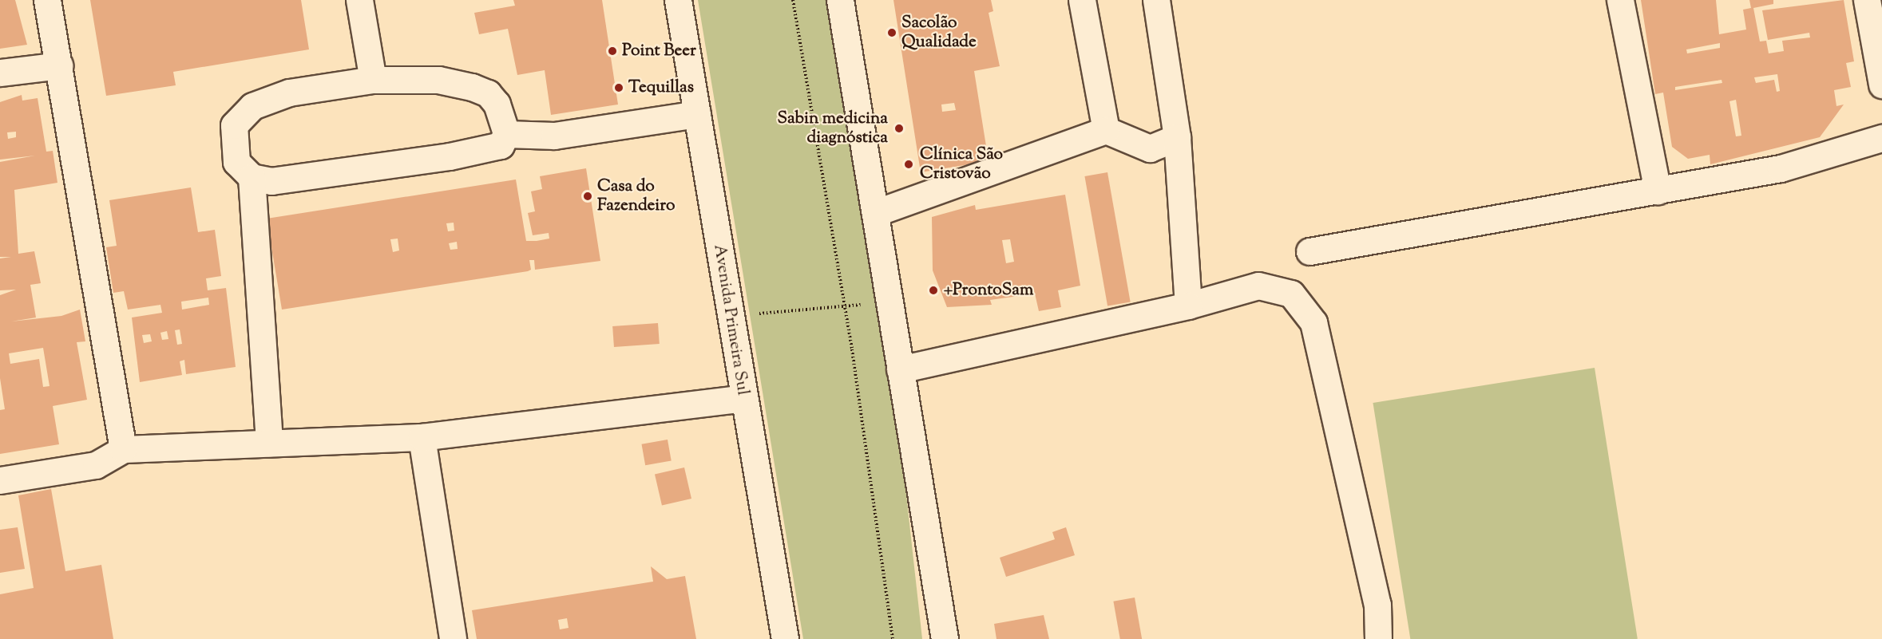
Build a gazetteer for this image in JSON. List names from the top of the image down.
{
  "streets": {
    "street": ["Avenida Primeira Sul"]
  },
  "places": [
    "Sacolão Qualidade",
    "Point Beer",
    "Tequillas",
    "Sabin medicina diagnóstica",
    "Clínica São Cristovão",
    "Casa do Fazendeiro",
    "+ProntoSam"
  ]
}
